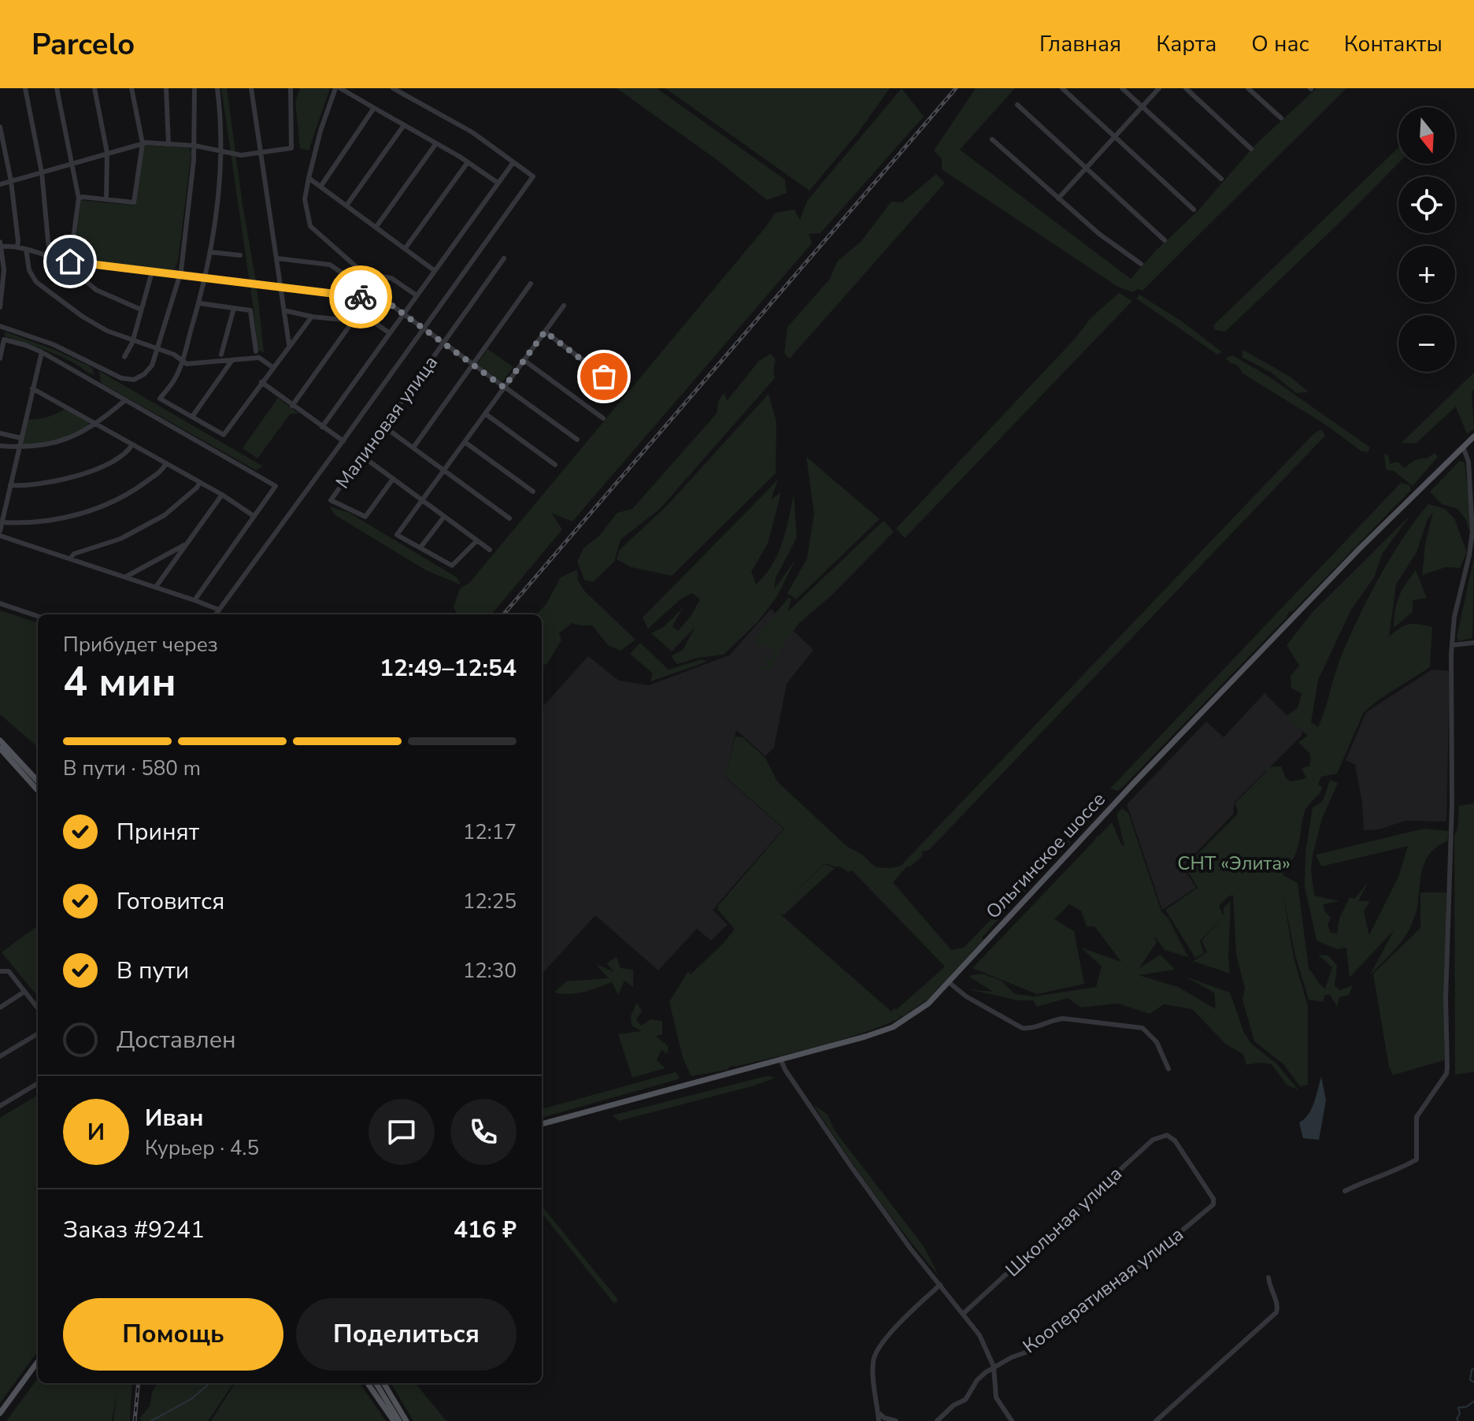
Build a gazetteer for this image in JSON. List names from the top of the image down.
{
  "streets": {
    "main road": ["Ольгинское шоссе"],
    "street": ["Малиновая улица", "Школьная улица", "Кооперативная улица"]
  },
  "crossings": [
    ["Школьная улица", "Кооперативная улица"]
  ],
  "parks": ["СНТ «Элита»"],
  "north": "bottom",
  "page": {
    "header": "Parcelo",
    "nav": [
      "Главная",
      "Карта",
      "О нас",
      "Контакты"
    ],
    "map_buttons": ["+", "−"],
    "heading": ["4 мин", "Прибудет через", "12:49–12:54"],
    "panel": [
      "Иван",
      "Курьер · 4.5",
      "Заказ #9241",
      "416 ₽"
    ],
    "bar": "В пути · 580 m",
    "list": [
      ["Принят", "12:17"],
      ["Готовится", "12:25"],
      ["В пути", "12:30"],
      "Доставлен"
    ],
    "round": "И",
    "buttons": ["Помощь", "Поделиться"]
  }
}
